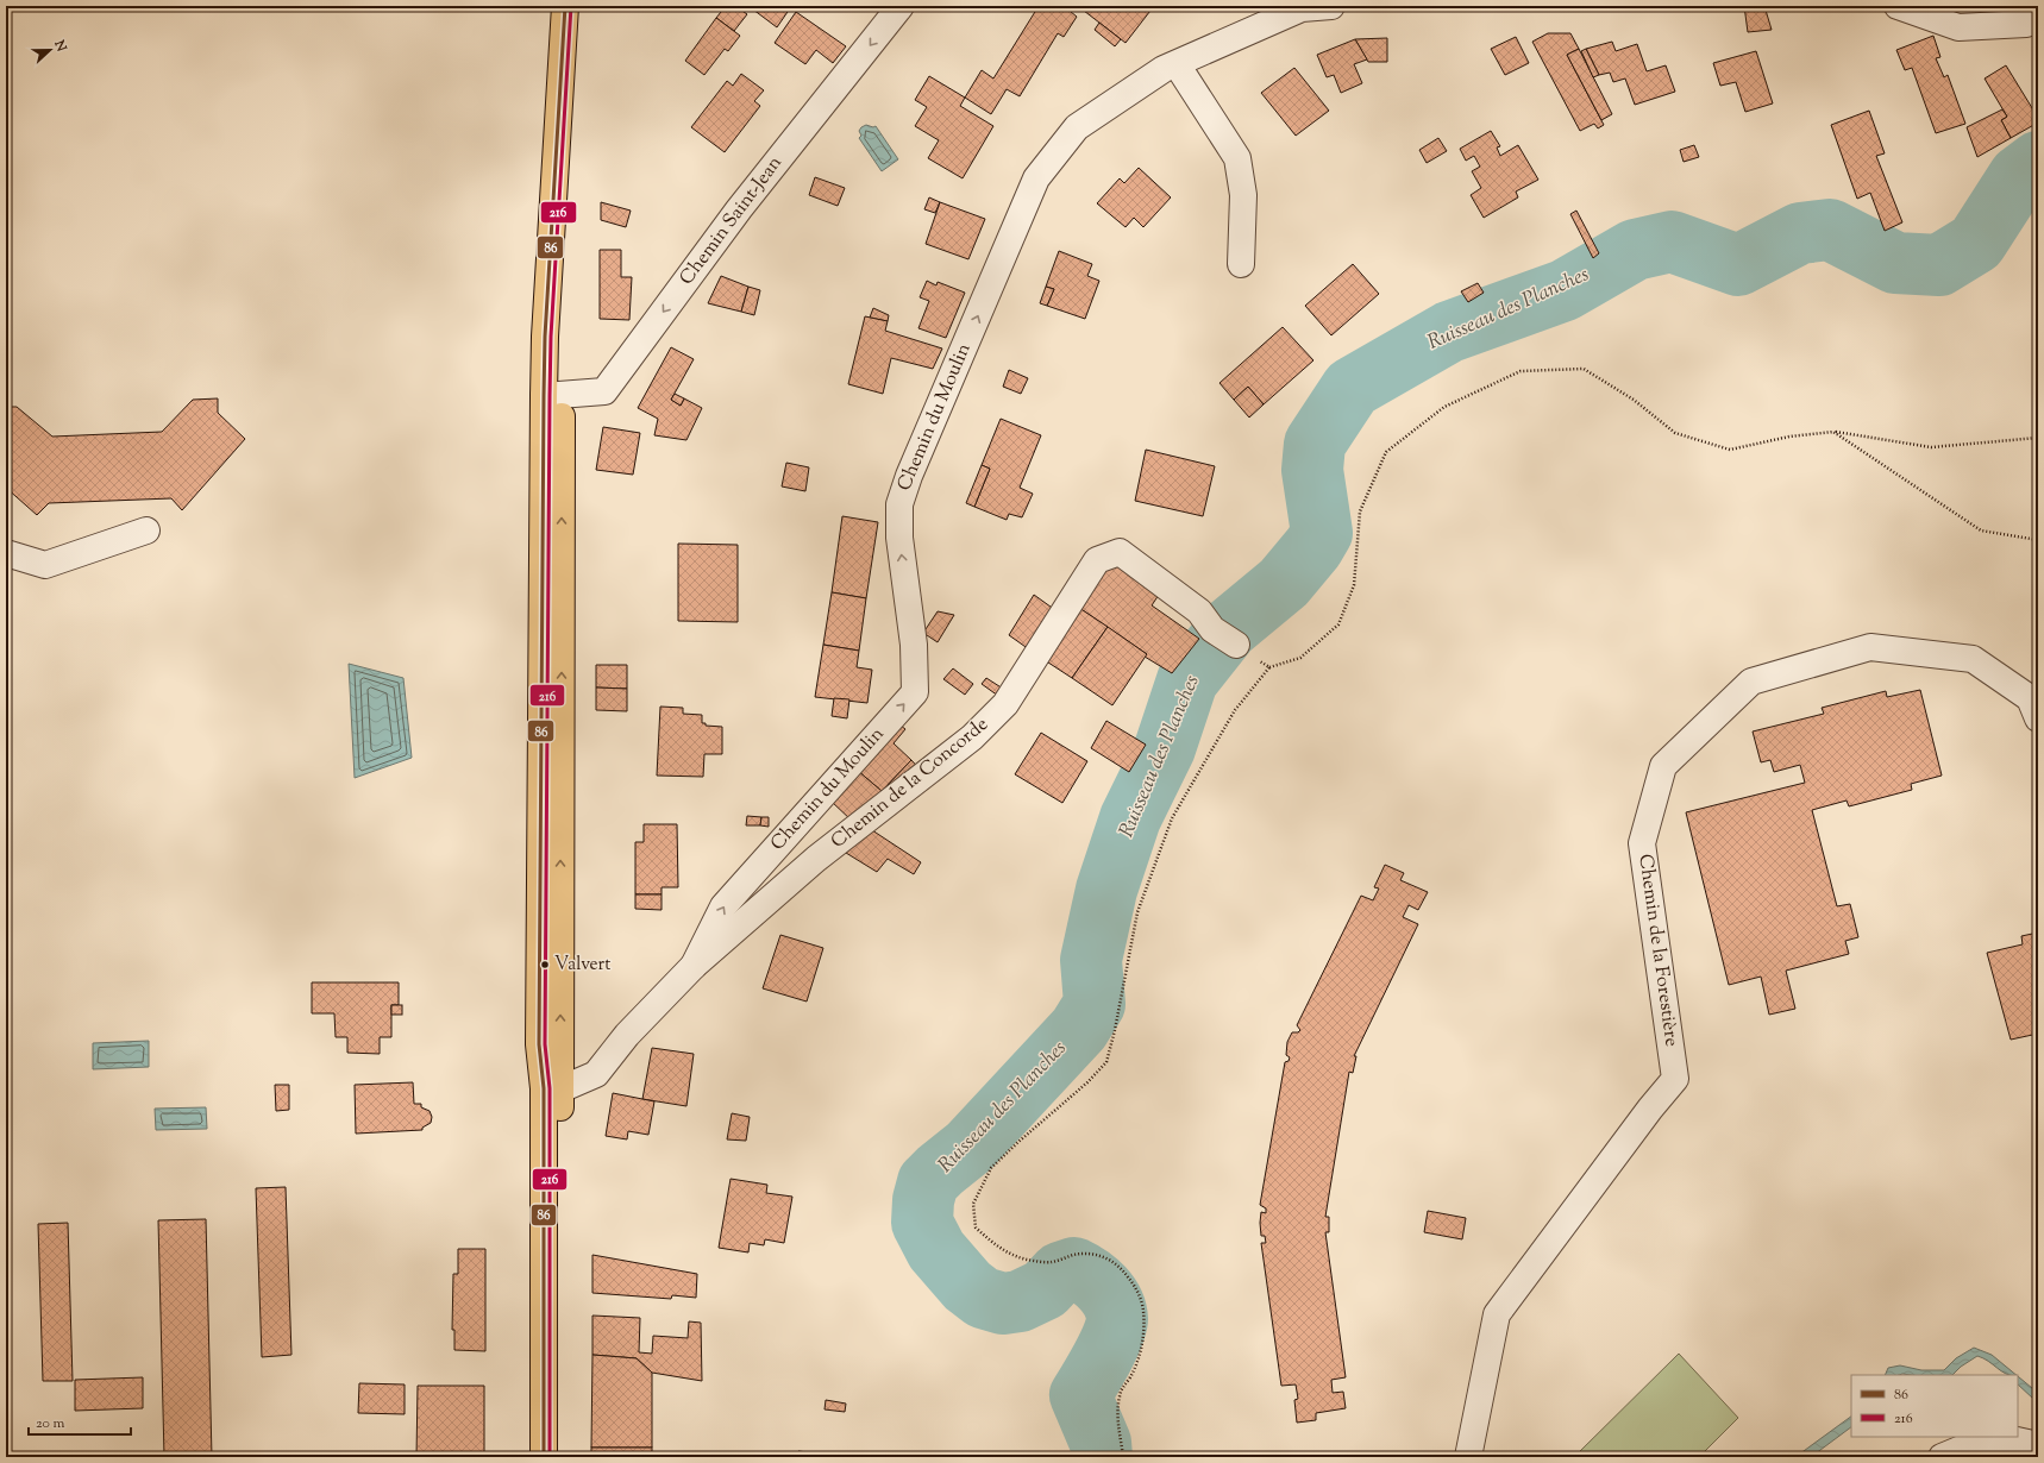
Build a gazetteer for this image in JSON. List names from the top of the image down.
{
  "streets": {
    "street": [
      "Chemin Saint-Jean",
      "Chemin du Moulin",
      "Chemin de la Concorde",
      "Chemin de la Forestière"
    ]
  },
  "crossings": [
    ["Chemin du Moulin", "Chemin de la Concorde"]
  ],
  "one_way": ["Chemin Saint-Jean", "Chemin du Moulin"],
  "water": ["Ruisseau des Planches"],
  "places": ["Valvert"],
  "lines": ["transit line 86", "transit line 216"],
  "legend": ["86", "216"],
  "scale_bar": "20 m",
  "north": "right"
}
